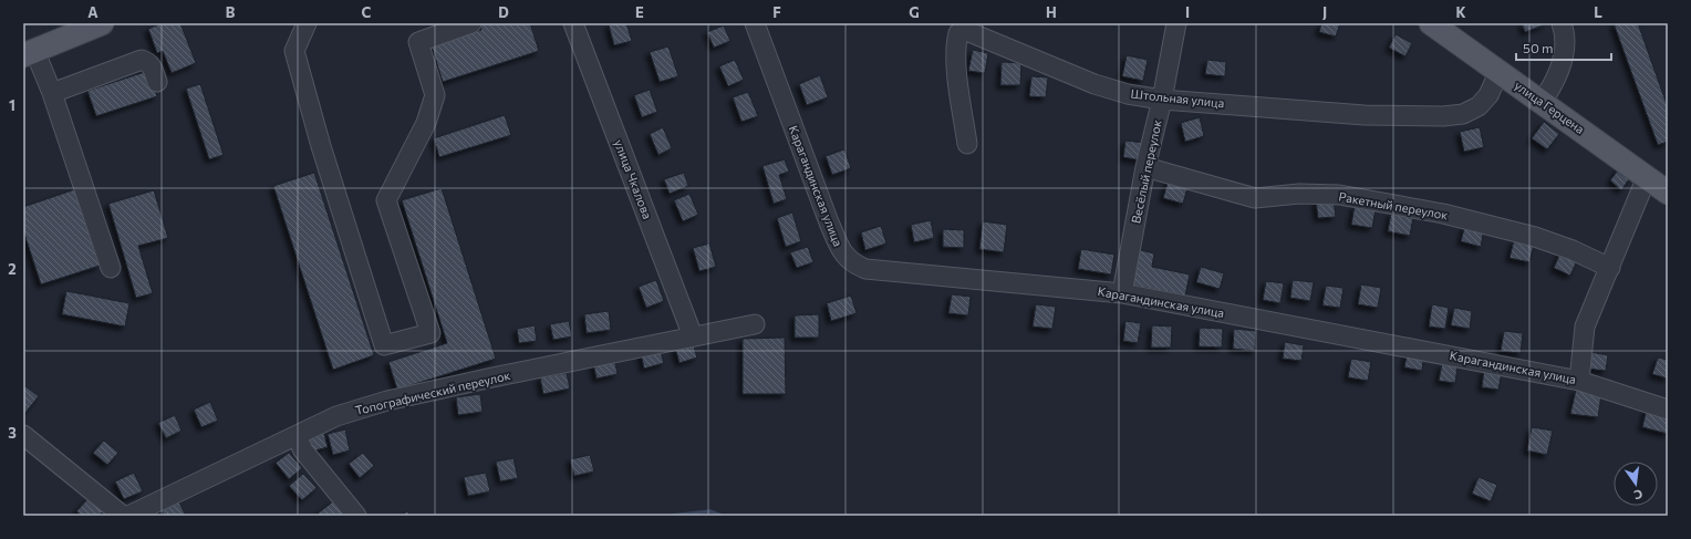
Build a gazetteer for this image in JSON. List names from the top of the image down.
{
  "streets": {
    "main road": ["улица Герцена"],
    "street": [
      "Штольная улица",
      "Весёлый переулок",
      "улица Чкалова",
      "Карагандинская улица",
      "Ракетный переулок",
      "Топографический переулок"
    ]
  },
  "crossings": [
    ["Штольная улица", "улица Герцена"],
    ["Штольная улица", "Весёлый переулок"],
    ["Весёлый переулок", "Карагандинская улица"],
    ["Весёлый переулок", "Ракетный переулок"],
    ["улица Чкалова", "Топографический переулок"]
  ],
  "scale_bar": "50 m",
  "north": "bottom",
  "grid": {
    "columns": [
      "A",
      "B",
      "C",
      "D",
      "E",
      "F",
      "G",
      "H",
      "I",
      "J",
      "K",
      "L"
    ],
    "rows": ["1", "2", "3"]
  }
}
